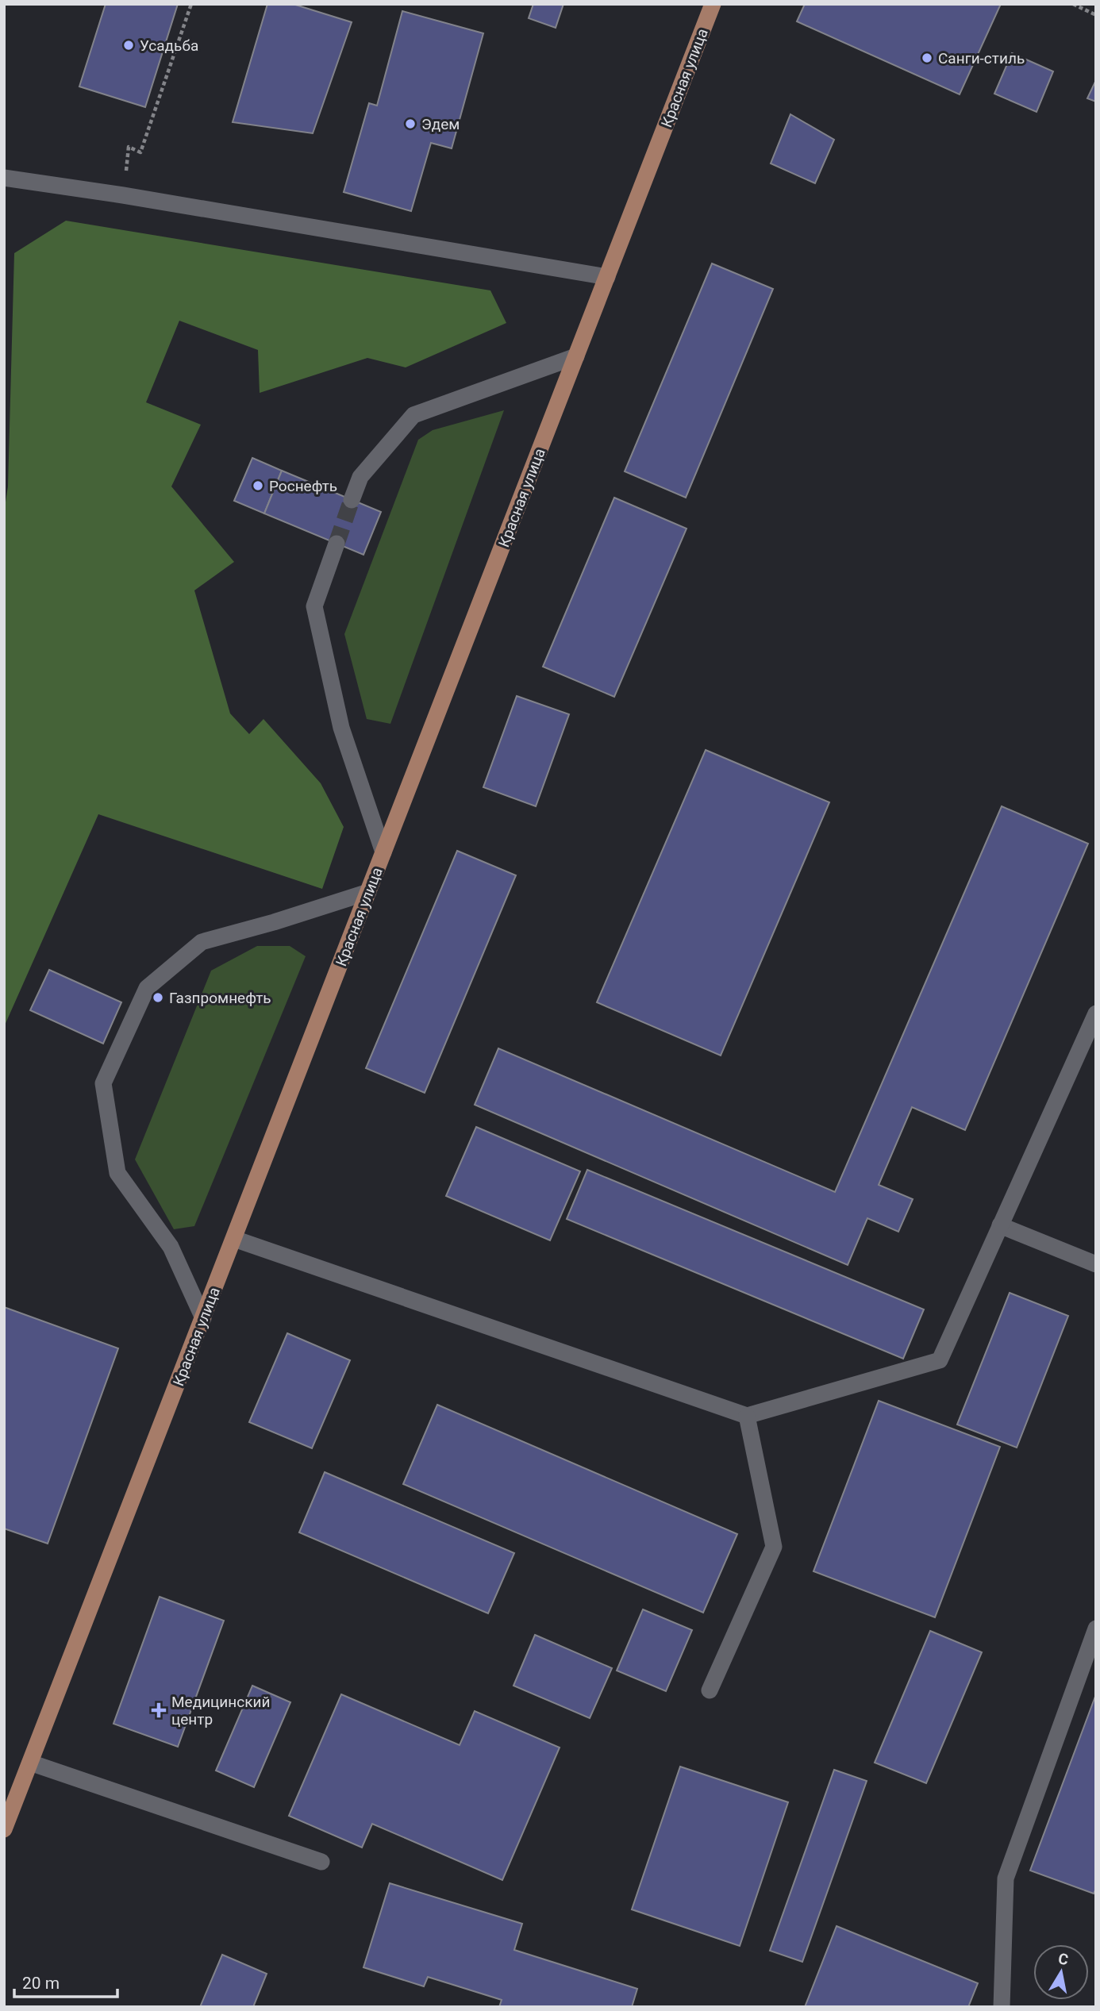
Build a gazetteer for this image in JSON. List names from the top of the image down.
{
  "streets": {
    "main road": ["Красная улица"]
  },
  "places": {
    "other": [
      "Усадьба",
      "Санги-стиль",
      "Эдем",
      "Роснефть",
      "Газпромнефть"
    ],
    "health": ["Медицинский центр"]
  },
  "scale_bar": "20 m",
  "north": "top"
}
